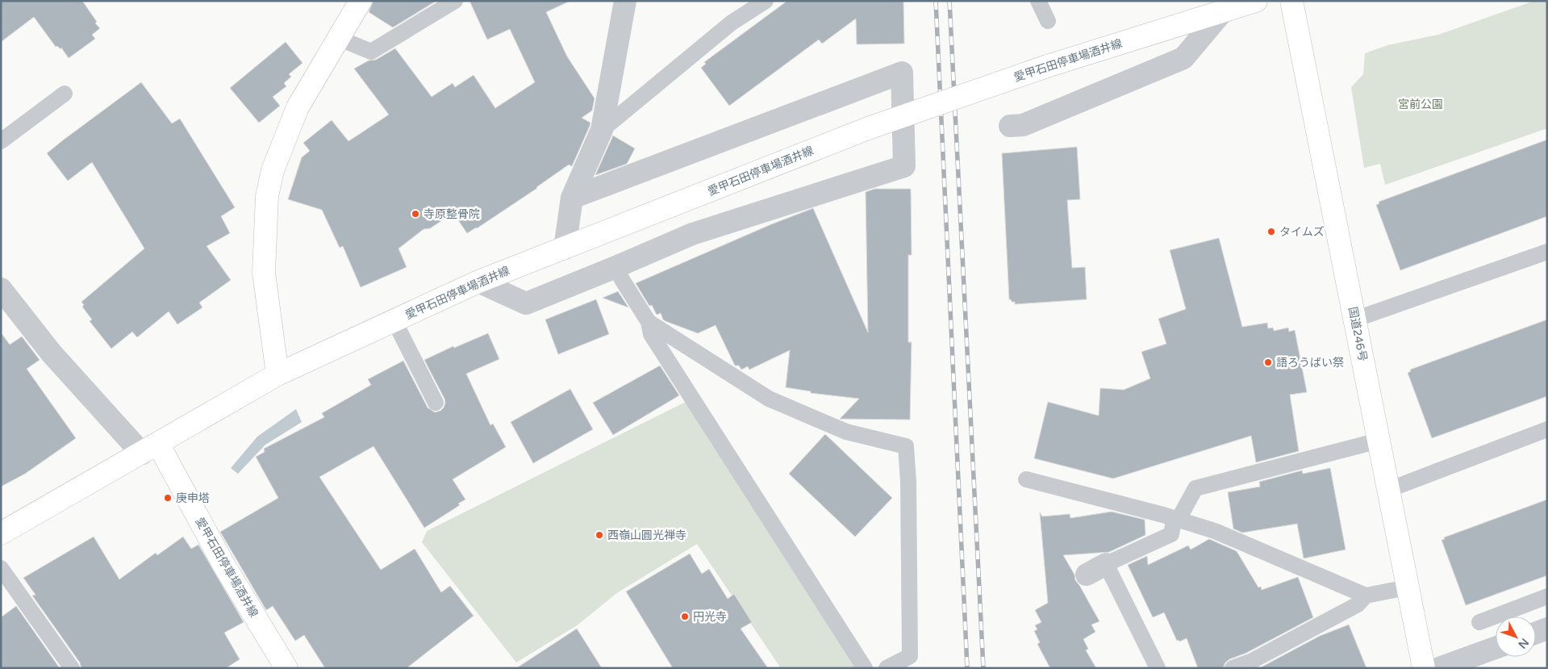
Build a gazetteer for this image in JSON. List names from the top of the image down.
{
  "streets": {
    "main road": ["愛甲石田停車場酒井線", "国道246号"]
  },
  "parks": ["宮前公園"],
  "places": [
    "寺原整骨院",
    "タイムズ",
    "語ろうばい祭",
    "庚申塔",
    "西嶺山圓光禅寺",
    "円光寺"
  ],
  "north": "bottom right"
}
